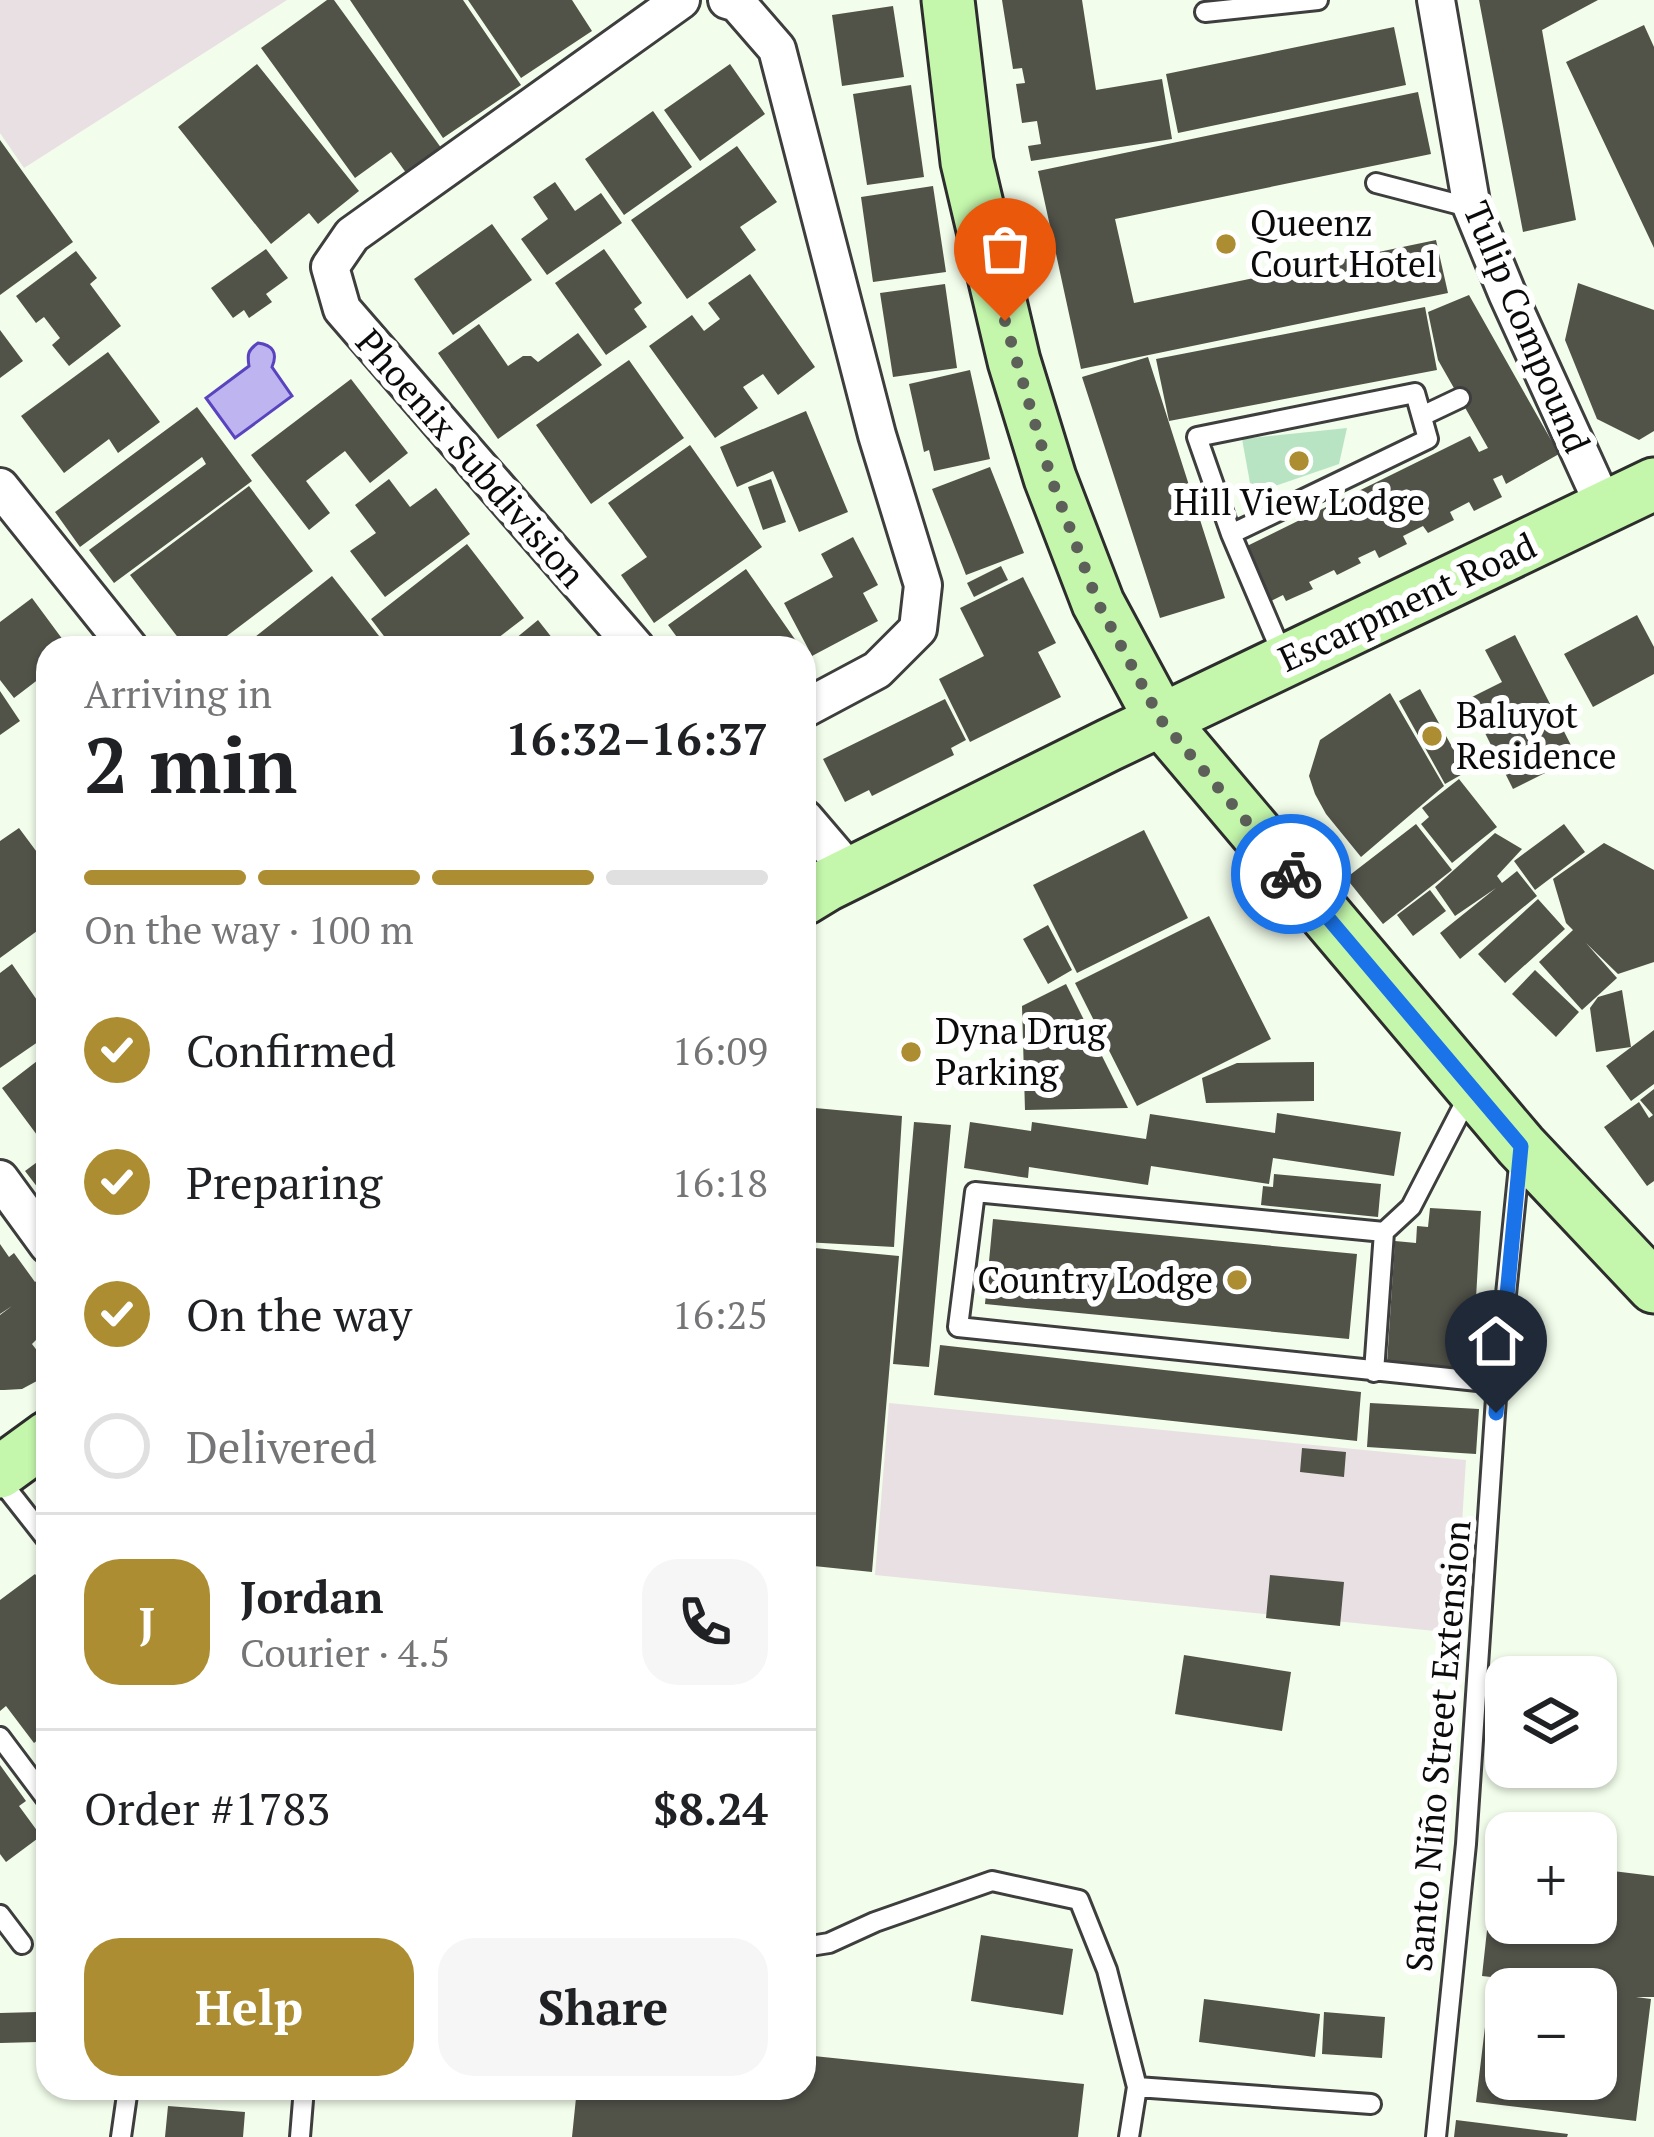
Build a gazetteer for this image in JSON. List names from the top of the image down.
{
  "streets": {
    "main road": ["Escarpment Road"],
    "street": ["Tulip Compound", "Phoenix Subdivision"],
    "lane": ["Santo Niño Street Extension"]
  },
  "crossings": [
    ["Tulip Compound", "Escarpment Road"]
  ],
  "places": [
    "Queenz Court Hotel",
    "Hill View Lodge",
    "Baluyot Residence",
    "Dyna Drug Parking",
    "Country Lodge"
  ],
  "page": {
    "heading": ["2 min", "Arriving in", "16:32–16:37"],
    "panel": [
      "Jordan",
      "Courier · 4.5",
      "Order #1783",
      "$8.24"
    ],
    "bar": "On the way · 100 m",
    "list": [
      ["Confirmed", "16:09"],
      ["Preparing", "16:18"],
      ["On the way", "16:25"],
      "Delivered"
    ],
    "round": "J",
    "map_buttons": ["+", "−"],
    "buttons": ["Help", "Share"]
  }
}
